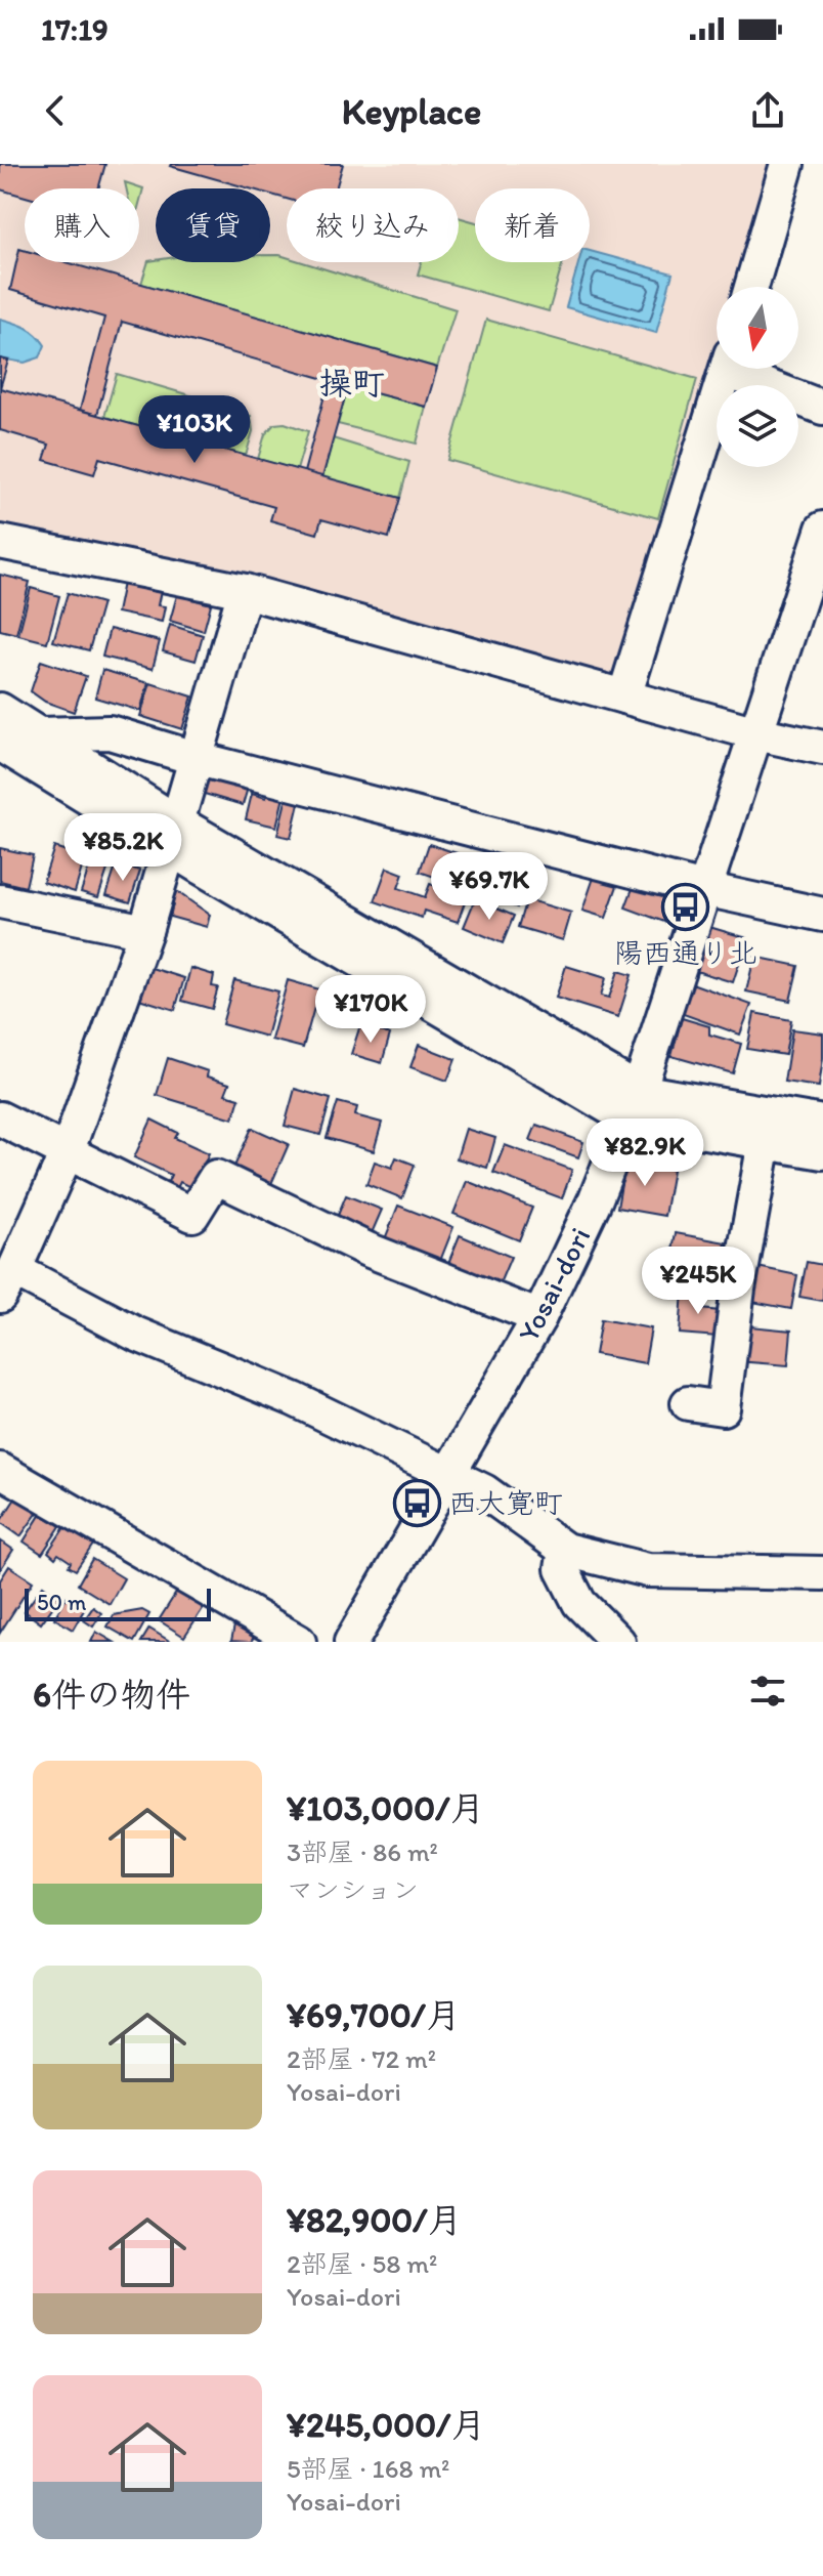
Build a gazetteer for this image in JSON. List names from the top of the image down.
{
  "streets": {
    "street": ["Yosai-dori"]
  },
  "districts": ["操町"],
  "places": {
    "bus stop": ["陽西通り北", "西大寛町"]
  },
  "scale_bar": "50 m",
  "north": "bottom",
  "page": {
    "status": "17:19",
    "header": "Keyplace",
    "chip": [
      "購入",
      "賃貸",
      "絞り込み",
      "新着"
    ],
    "price": [
      "¥103K",
      "¥85.2K",
      "¥69.7K",
      "¥170K",
      "¥82.9K",
      "¥245K"
    ],
    "scale": "50 m",
    "heading": "6件の物件",
    "list": [
      {
        "name": "¥103,000/月",
        "note": "3部屋 · 86 m² · マンション"
      },
      {
        "name": "¥69,700/月",
        "note": "2部屋 · 72 m² · Yosai-dori"
      },
      {
        "name": "¥82,900/月",
        "note": "2部屋 · 58 m² · Yosai-dori"
      },
      {
        "name": "¥245,000/月",
        "note": "5部屋 · 168 m² · Yosai-dori"
      }
    ]
  }
}
